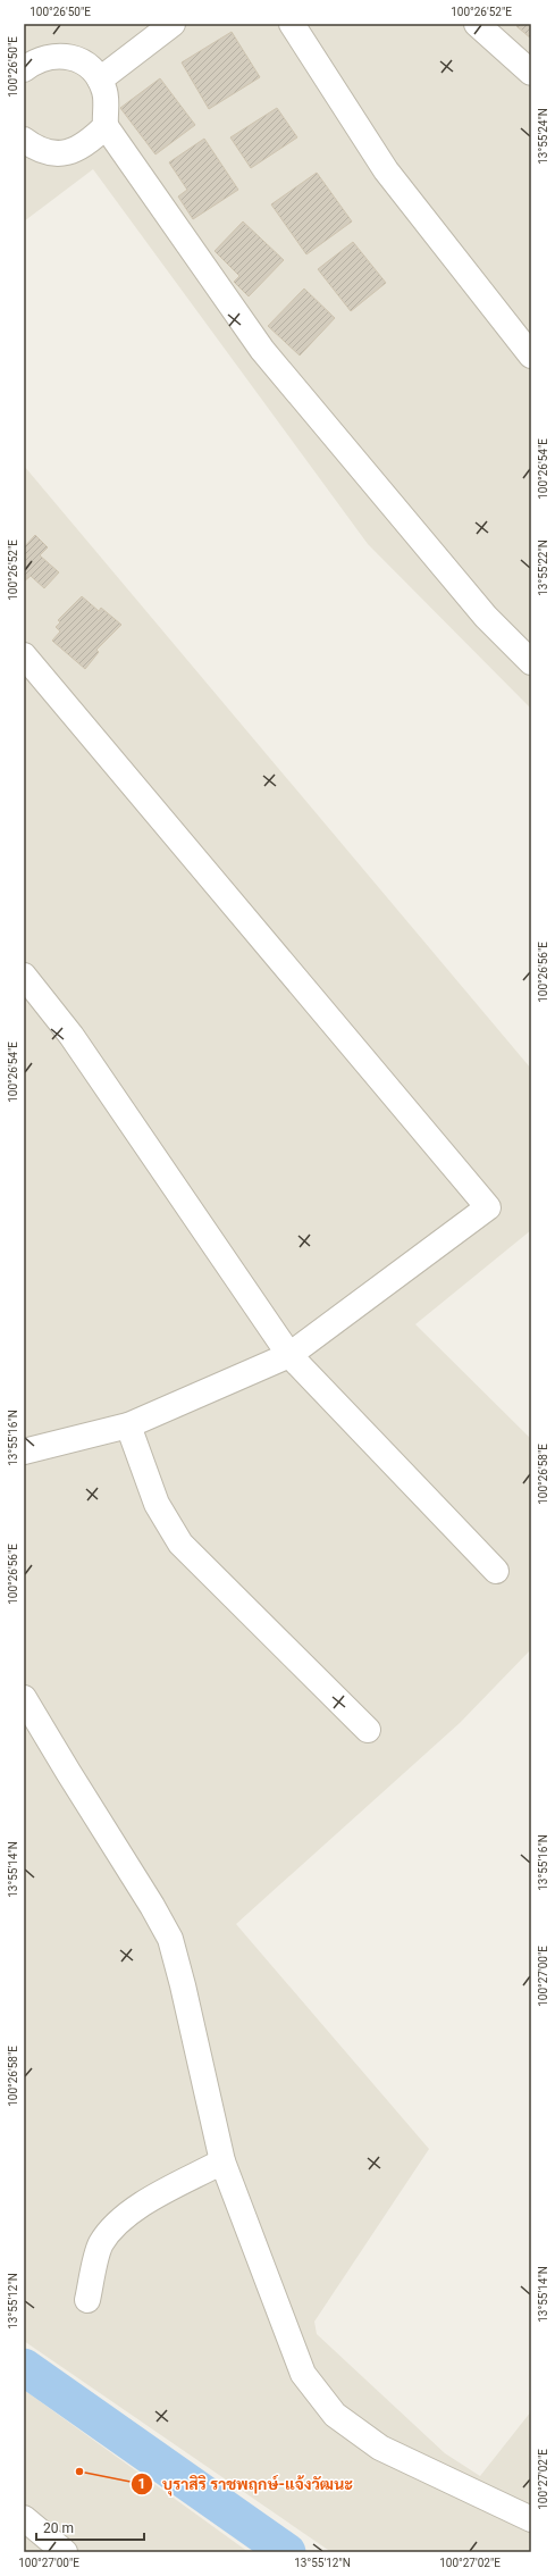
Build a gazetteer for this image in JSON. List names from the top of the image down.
{
  "places": ["บุราสิริ ราชพฤกษ์-แจ้งวัฒนะ"],
  "scale_bar": "20 m",
  "coordinates": [
    "100°26'50\"E",
    "100°26'52\"E",
    "13°55'24\"N",
    "100°26'54\"E",
    "13°55'22\"N",
    "100°26'56\"E",
    "13°55'16\"N",
    "100°26'58\"E",
    "13°55'14\"N",
    "100°27'00\"E",
    "13°55'12\"N",
    "100°27'02\"E"
  ]
}
